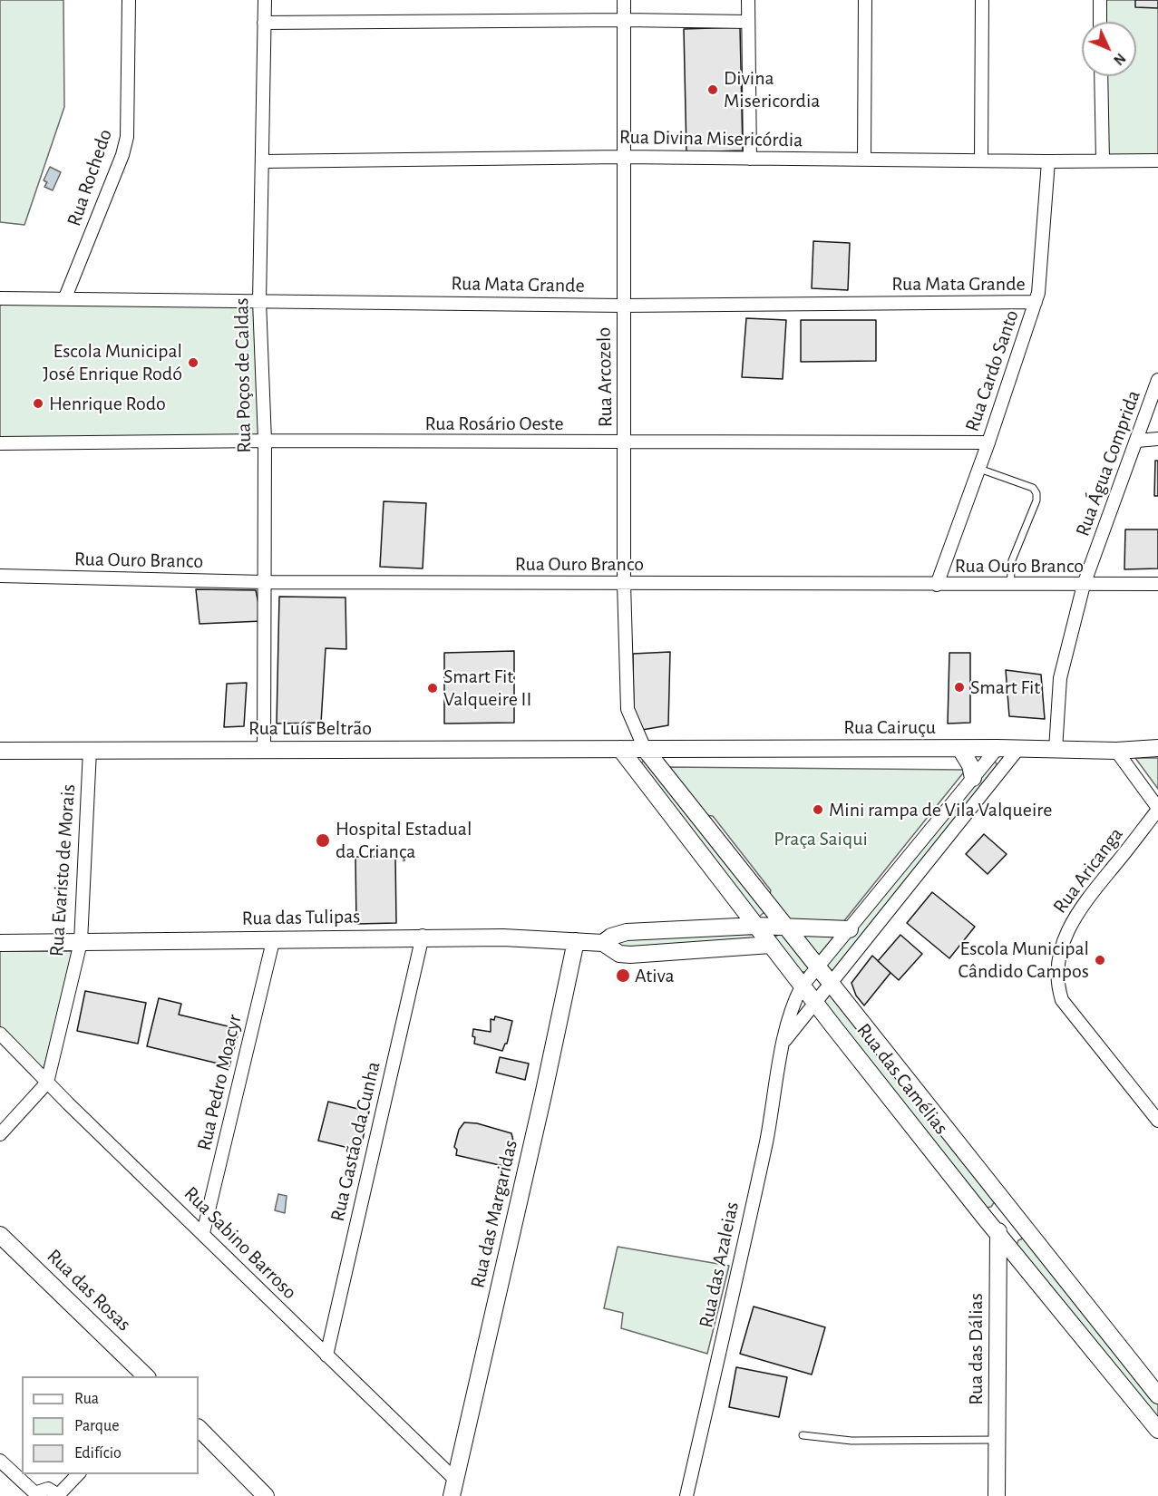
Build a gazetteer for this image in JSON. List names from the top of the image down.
{
  "streets": {
    "street": [
      "Rua Divina Misericórdia",
      "Rua Rochedo",
      "Rua Mata Grande",
      "Rua Cardo Santo",
      "Rua Poços de Caldas",
      "Rua Arcozelo",
      "Rua Rosário Oeste",
      "Rua Água Comprida",
      "Rua Ouro Branco",
      "Rua Cairuçu",
      "Rua Luís Beltrão",
      "Rua Evaristo de Morais",
      "Rua Aricanga",
      "Rua das Tulipas",
      "Rua das Camélias",
      "Rua Pedro Moacyr",
      "Rua Gastão da Cunha",
      "Rua das Margaridas",
      "Rua Sabino Barroso",
      "Rua das Azaleias",
      "Rua das Rosas",
      "Rua das Dálias"
    ]
  },
  "crossings": [
    ["Rua Divina Misericórdia", "Rua Cardo Santo"],
    ["Rua Divina Misericórdia", "Rua Poços de Caldas"],
    ["Rua Divina Misericórdia", "Rua Arcozelo"],
    ["Rua Rochedo", "Rua Mata Grande"],
    ["Rua Mata Grande", "Rua Cardo Santo"],
    ["Rua Mata Grande", "Rua Poços de Caldas"],
    ["Rua Mata Grande", "Rua Arcozelo"],
    ["Rua Cardo Santo", "Rua Rosário Oeste"],
    ["Rua Cardo Santo", "Rua Ouro Branco"],
    ["Rua Poços de Caldas", "Rua Rosário Oeste"],
    ["Rua Poços de Caldas", "Rua Ouro Branco"],
    ["Rua Poços de Caldas", "Rua Luís Beltrão"],
    ["Rua Arcozelo", "Rua Rosário Oeste"],
    ["Rua Arcozelo", "Rua Ouro Branco"],
    ["Rua Arcozelo", "Rua Cairuçu"],
    ["Rua Arcozelo", "Rua das Camélias"],
    ["Rua Água Comprida", "Rua Ouro Branco"],
    ["Rua Água Comprida", "Rua Cairuçu"],
    ["Rua Cairuçu", "Rua Luís Beltrão"],
    ["Rua Cairuçu", "Rua Aricanga"],
    ["Rua Cairuçu", "Rua das Camélias"],
    ["Rua Luís Beltrão", "Rua Evaristo de Morais"],
    ["Rua Luís Beltrão", "Rua das Camélias"],
    ["Rua Evaristo de Morais", "Rua das Tulipas"],
    ["Rua Evaristo de Morais", "Rua Sabino Barroso"],
    ["Rua das Tulipas", "Rua das Camélias"],
    ["Rua das Tulipas", "Rua Pedro Moacyr"],
    ["Rua das Tulipas", "Rua Gastão da Cunha"],
    ["Rua das Tulipas", "Rua das Margaridas"],
    ["Rua das Camélias", "Rua das Azaleias"],
    ["Rua das Camélias", "Rua das Dálias"],
    ["Rua Pedro Moacyr", "Rua Sabino Barroso"],
    ["Rua Gastão da Cunha", "Rua Sabino Barroso"],
    ["Rua das Margaridas", "Rua Sabino Barroso"]
  ],
  "parks": ["Praça Saiqui"],
  "places": [
    "Divina Misericordia",
    "Escola Municipal José Enrique Rodó",
    "Henrique Rodo",
    "Smart Fit",
    "Smart Fit Valqueire II",
    "Mini rampa de Vila Valqueire",
    "Hospital Estadual da Criança",
    "Escola Municipal Cândido Campos",
    "Ativa"
  ],
  "legend": ["Rua", "Parque", "Edifício"],
  "north": "bottom right"
}
